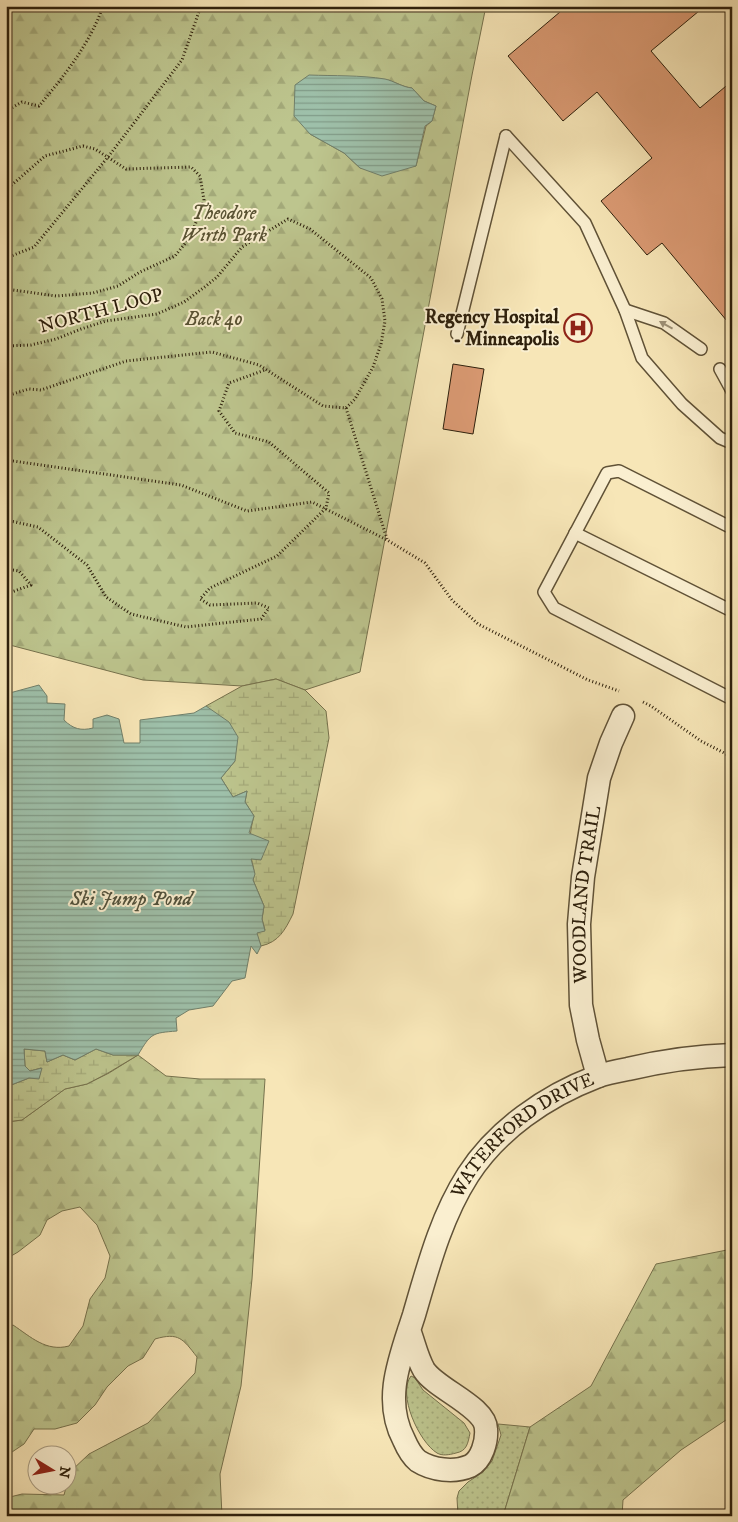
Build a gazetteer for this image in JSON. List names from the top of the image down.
{
  "streets": {
    "street": ["WOODLAND TRAIL", "WATERFORD DRIVE"],
    "path": ["NORTH LOOP"]
  },
  "crossings": [
    ["WOODLAND TRAIL", "WATERFORD DRIVE"]
  ],
  "water": ["Ski Jump Pond"],
  "parks": ["Theodore Wirth Park", "Back 40"],
  "places": {
    "hospital": ["Regency Hospital - Minneapolis"]
  },
  "north": "right"
}
